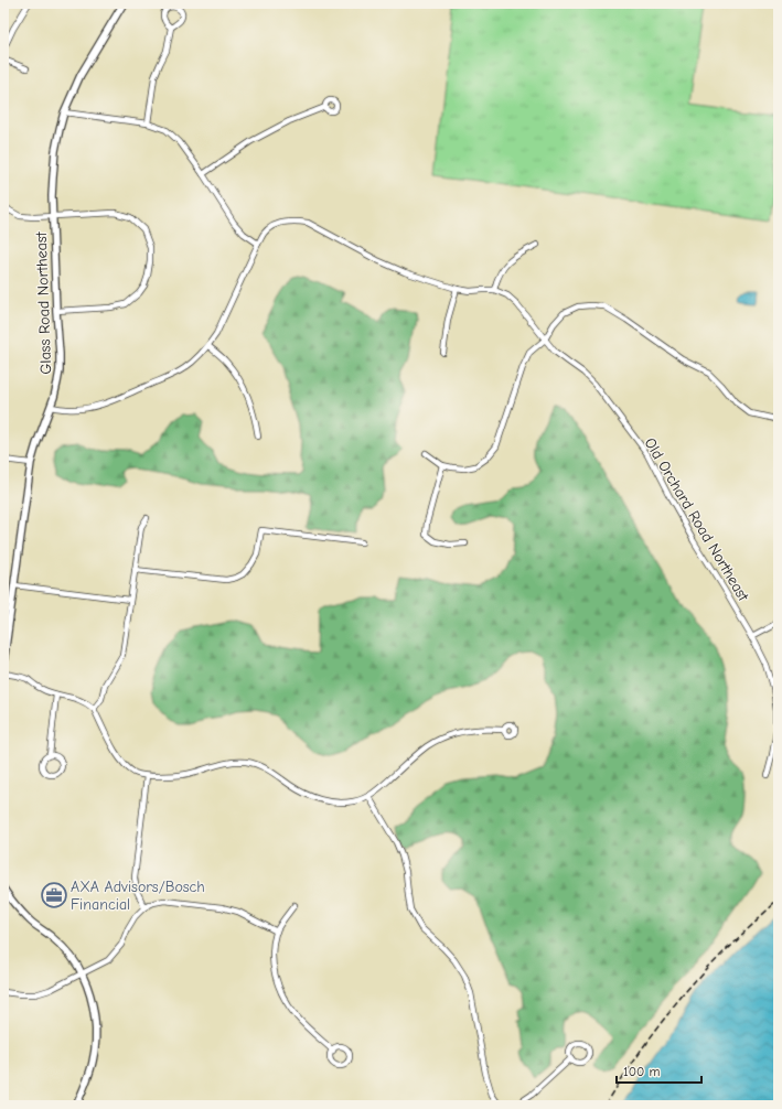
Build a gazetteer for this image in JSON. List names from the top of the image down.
{
  "streets": {
    "street": ["Glass Road Northeast", "Old Orchard Road Northeast"]
  },
  "places": {
    "office": ["AXA Advisors/Bosch Financial"]
  },
  "scale_bar": "100 m"
}
